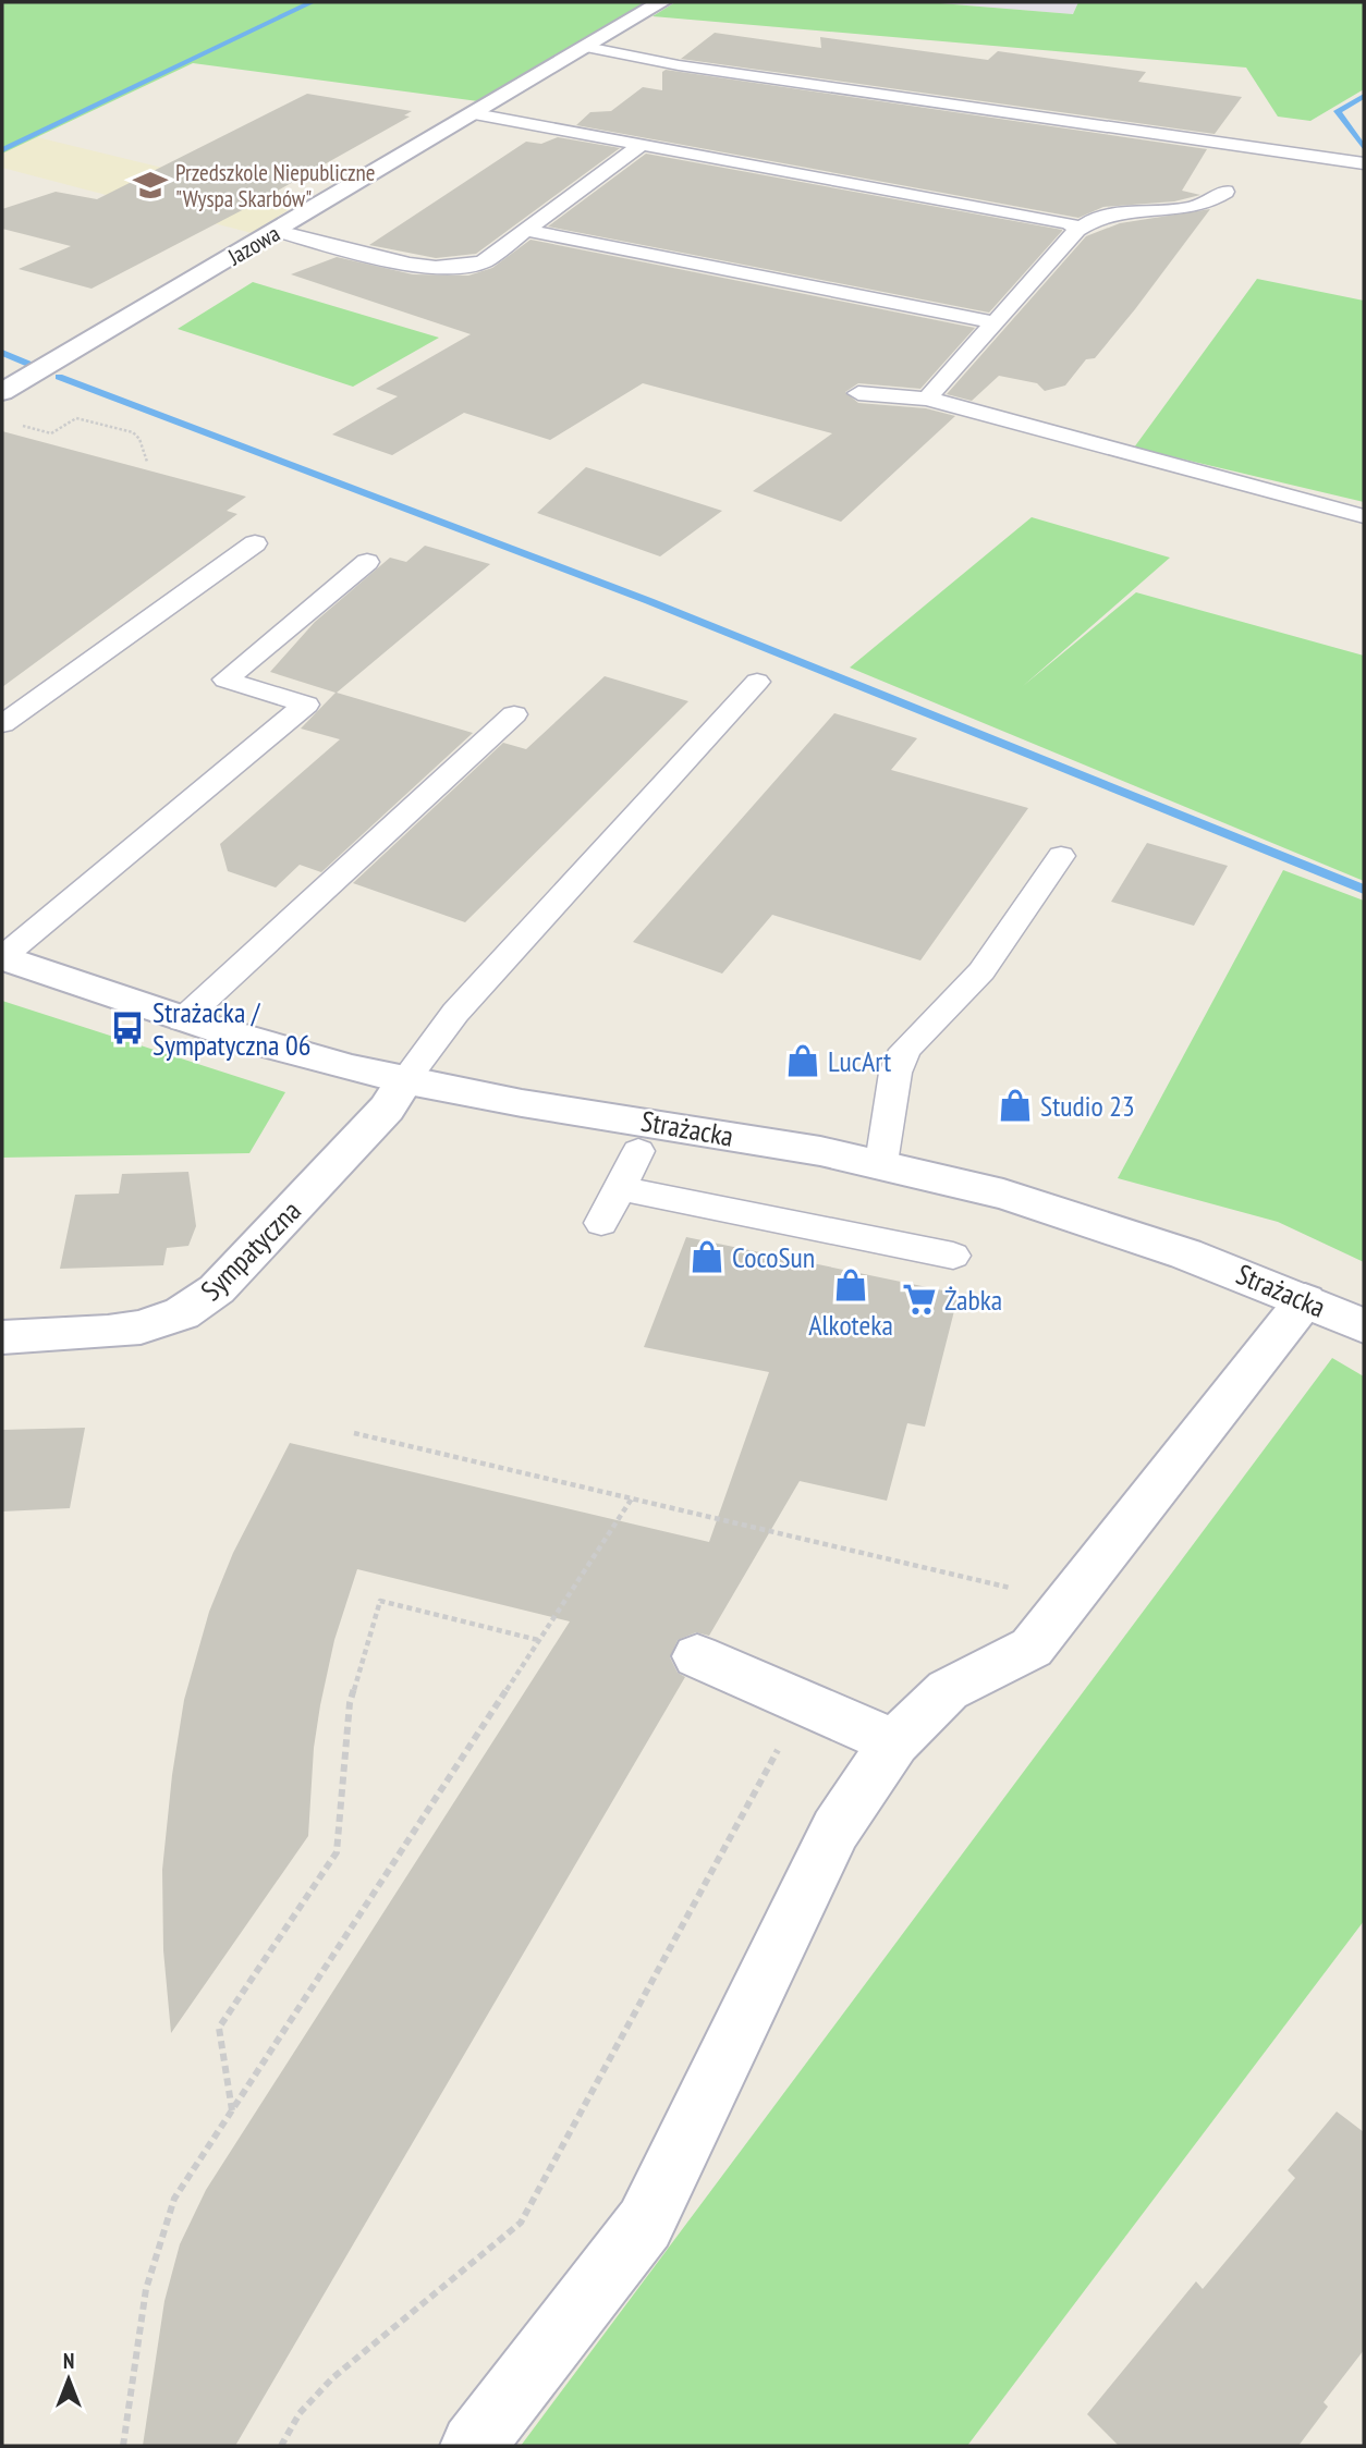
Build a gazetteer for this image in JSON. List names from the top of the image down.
{
  "streets": {
    "street": ["Jazowa", "Strażacka", "Sympatyczna"]
  },
  "crossings": [
    ["Strażacka", "Sympatyczna"]
  ],
  "places": {
    "school or university": ["Przedszkole Niepubliczne \"Wyspa Skarbów\""],
    "bus stop": ["Strażacka / Sympatyczna 06"],
    "shop": [
      "LucArt",
      "Studio 23",
      "CocoSun",
      "Alkoteka"
    ],
    "supermarket": ["Żabka"]
  },
  "north": "top"
}
